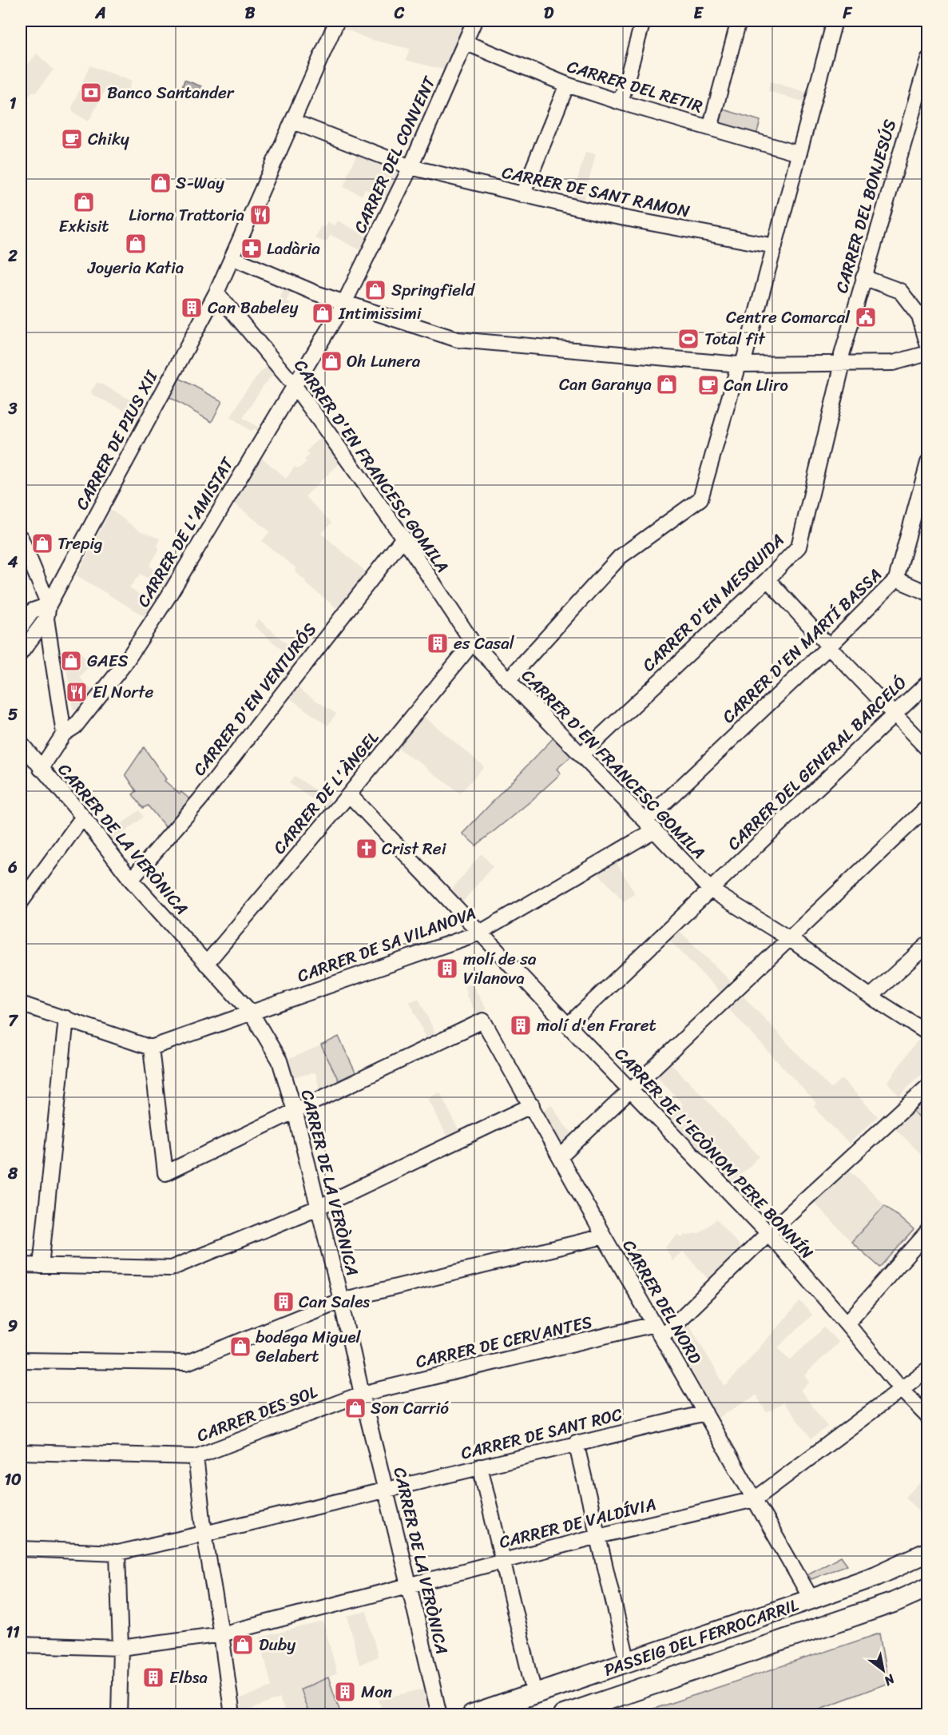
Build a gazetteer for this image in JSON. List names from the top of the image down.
{
  "streets": {
    "main road": ["PASSEIG DEL FERROCARRIL"],
    "street": [
      "CARRER DEL RETIR",
      "CARRER DEL CONVENT",
      "CARRER DE SANT RAMON",
      "CARRER DEL BONJESÚS",
      "CARRER DE PIUS XII",
      "CARRER D'EN FRANCESC GOMILA",
      "CARRER DE L'AMISTAT",
      "CARRER D'EN MESQUIDA",
      "CARRER D'EN MARTÍ BASSA",
      "CARRER D'EN VENTURÓS",
      "CARRER DEL GENERAL BARCELÓ",
      "CARRER DE L'ÀNGEL",
      "CARRER DE LA VERÒNICA",
      "CARRER DE SA VILANOVA",
      "CARRER DE L'ECÒNOM PERE BONNÍN",
      "CARRER DEL NORD",
      "CARRER DE CERVANTES",
      "CARRER DES SOL",
      "CARRER DE SANT ROC",
      "CARRER DE VALDÍVIA"
    ]
  },
  "crossings": [
    ["CARRER DEL RETIR", "CARRER DEL CONVENT"],
    ["CARRER DEL CONVENT", "CARRER DE SANT RAMON"],
    ["CARRER DEL CONVENT", "CARRER DE L'AMISTAT"],
    ["CARRER DE SANT RAMON", "CARRER DE PIUS XII"],
    ["CARRER DEL BONJESÚS", "CARRER D'EN MESQUIDA"],
    ["CARRER DE PIUS XII", "CARRER D'EN FRANCESC GOMILA"],
    ["CARRER D'EN FRANCESC GOMILA", "CARRER DE L'AMISTAT"],
    ["CARRER D'EN FRANCESC GOMILA", "CARRER D'EN MESQUIDA"],
    ["CARRER D'EN FRANCESC GOMILA", "CARRER D'EN MARTÍ BASSA"],
    ["CARRER D'EN FRANCESC GOMILA", "CARRER D'EN VENTURÓS"],
    ["CARRER D'EN FRANCESC GOMILA", "CARRER DEL GENERAL BARCELÓ"],
    ["CARRER D'EN FRANCESC GOMILA", "CARRER DE L'ÀNGEL"],
    ["CARRER D'EN FRANCESC GOMILA", "CARRER DE SA VILANOVA"],
    ["CARRER DE L'AMISTAT", "CARRER DE LA VERÒNICA"],
    ["CARRER D'EN MARTÍ BASSA", "CARRER DE SA VILANOVA"],
    ["CARRER D'EN VENTURÓS", "CARRER DE LA VERÒNICA"],
    ["CARRER DEL GENERAL BARCELÓ", "CARRER DE L'ECÒNOM PERE BONNÍN"],
    ["CARRER DE L'ÀNGEL", "CARRER DE LA VERÒNICA"],
    ["CARRER DE L'ÀNGEL", "CARRER DE L'ECÒNOM PERE BONNÍN"],
    ["CARRER DE LA VERÒNICA", "CARRER DE SA VILANOVA"],
    ["CARRER DE LA VERÒNICA", "CARRER DEL NORD"],
    ["CARRER DE LA VERÒNICA", "CARRER DE CERVANTES"],
    ["CARRER DE LA VERÒNICA", "CARRER DES SOL"],
    ["CARRER DE LA VERÒNICA", "CARRER DE SANT ROC"],
    ["CARRER DE LA VERÒNICA", "CARRER DE VALDÍVIA"],
    ["CARRER DE SA VILANOVA", "CARRER DE L'ECÒNOM PERE BONNÍN"],
    ["CARRER DEL NORD", "CARRER DE CERVANTES"],
    ["CARRER DEL NORD", "CARRER DE SANT ROC"],
    ["CARRER DEL NORD", "CARRER DE VALDÍVIA"],
    ["CARRER DEL NORD", "PASSEIG DEL FERROCARRIL"],
    ["CARRER DE CERVANTES", "CARRER DES SOL"]
  ],
  "places": {
    "bank": ["Banco Santander"],
    "cafe": ["Chiky", "Can Lliro"],
    "shop": [
      "S-Way",
      "Exkisit",
      "Joyeria Katia",
      "Springfield",
      "Intimissimi",
      "Oh Lunera",
      "Can Garanya",
      "Trepig",
      "GAES",
      "bodega Miguel Gelabert",
      "Son Carrió",
      "Duby"
    ],
    "restaurant": ["Liorna Trattoria", "El Norte"],
    "pharmacy": ["Ladària"],
    "building": [
      "Can Babeley",
      "es Casal",
      "molí de sa Vilanova",
      "molí d'en Fraret",
      "Can Sales",
      "Elbsa",
      "Mon"
    ],
    "public building": ["Centre Comarcal"],
    "sports": ["Total fit"],
    "church": ["Crist Rei"]
  },
  "north": "bottom right",
  "grid": {
    "columns": [
      "A",
      "B",
      "C",
      "D",
      "E",
      "F"
    ],
    "rows": [
      "1",
      "2",
      "3",
      "4",
      "5",
      "6",
      "7",
      "8",
      "9",
      "10",
      "11"
    ]
  }
}
